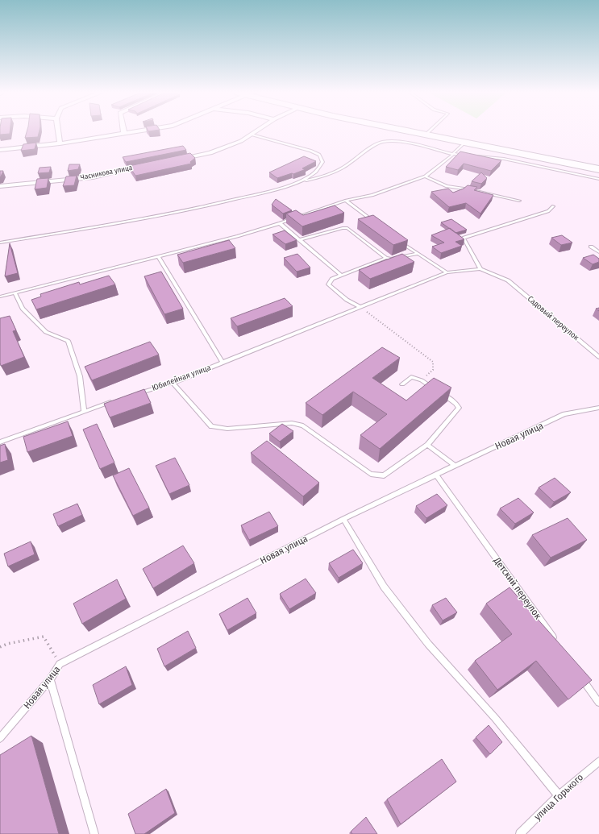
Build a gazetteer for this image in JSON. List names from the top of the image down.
{
  "streets": {
    "street": ["Часникова улица"],
    "lane": [
      "Садовый переулок",
      "Юбилейная улица",
      "Новая улица",
      "Детский переулок",
      "улица Горького"
    ]
  },
  "crossings": [
    ["Садовый переулок", "Юбилейная улица"],
    ["Новая улица", "Детский переулок"]
  ]
}
